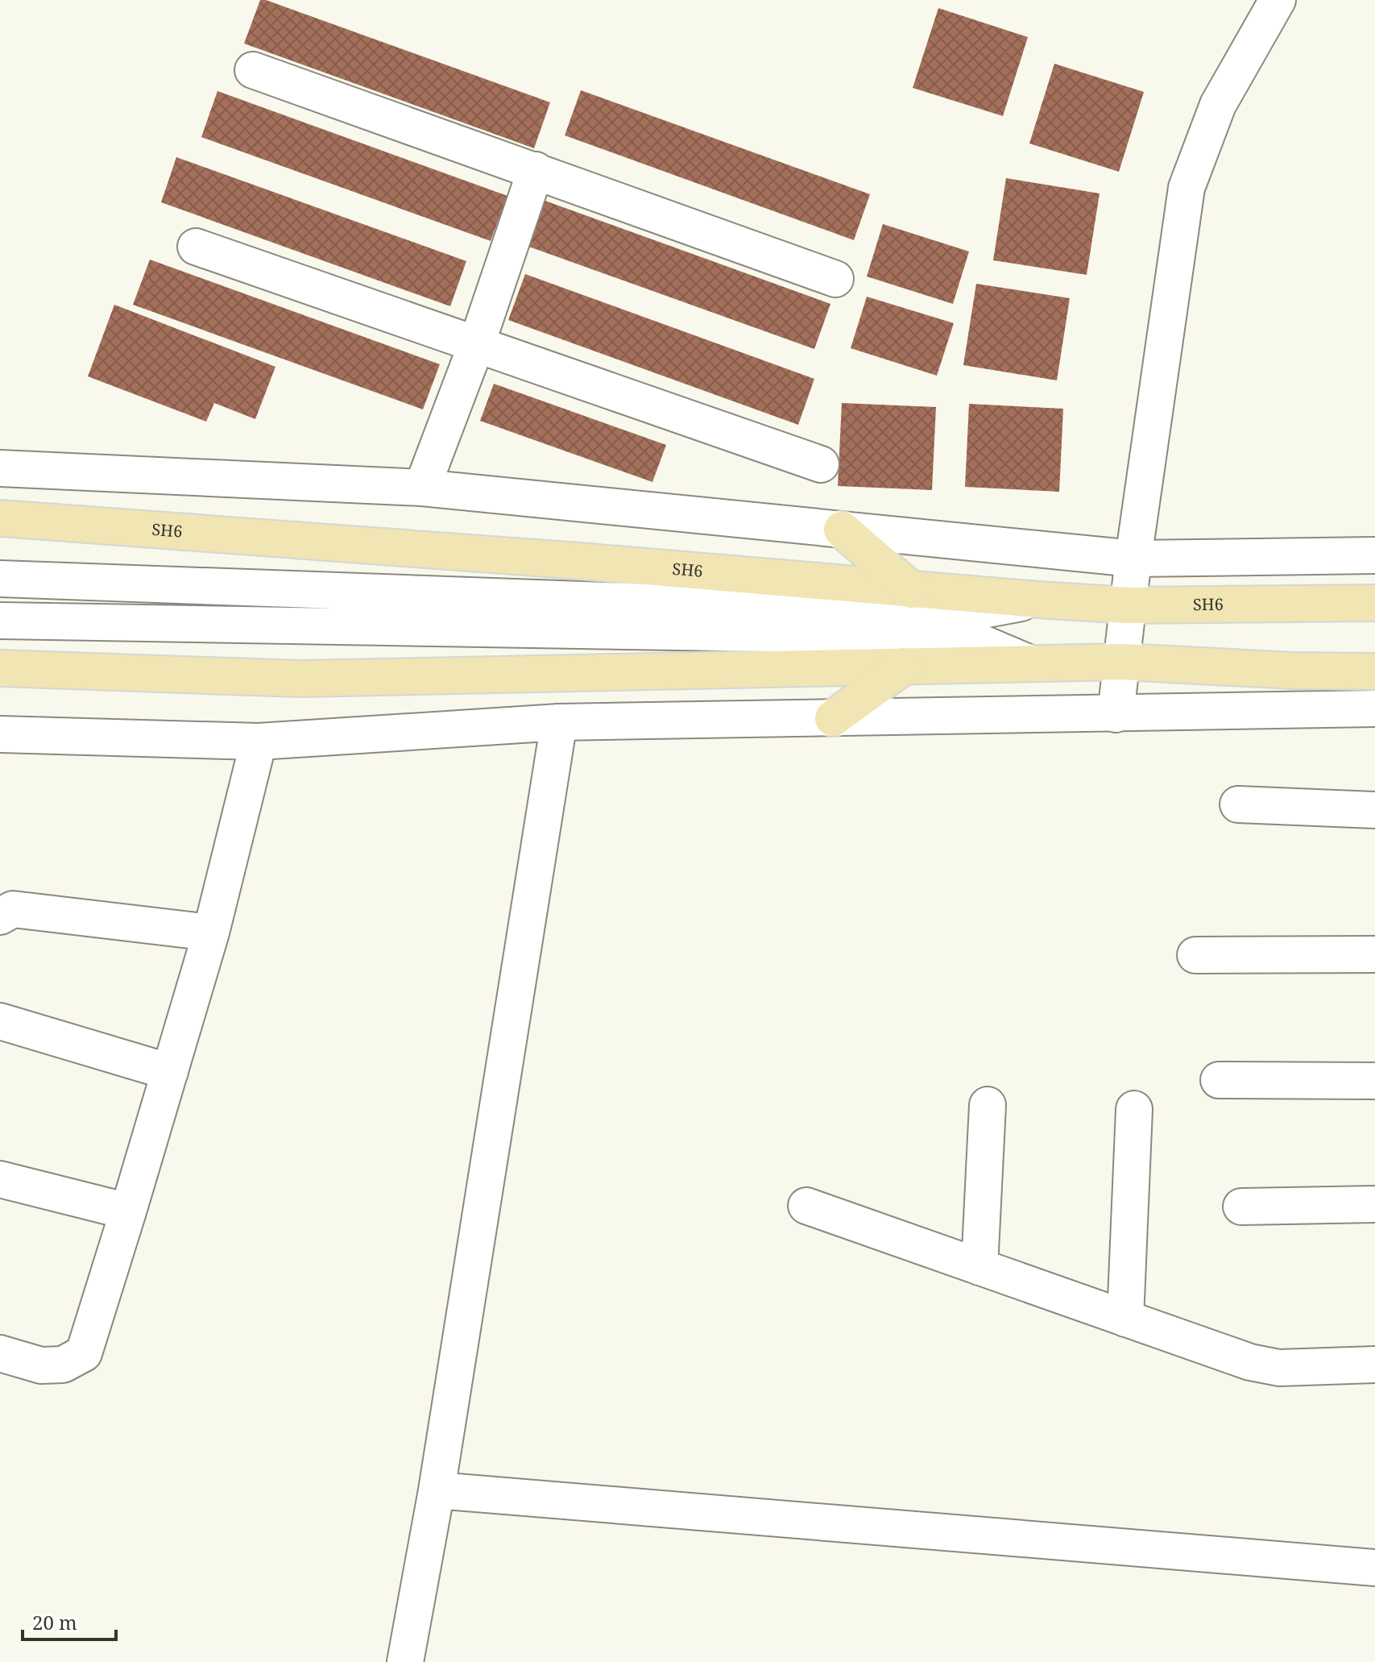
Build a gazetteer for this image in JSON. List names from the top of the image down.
{
  "streets": {
    "main road": ["SH6"]
  },
  "scale_bar": "20 m"
}
